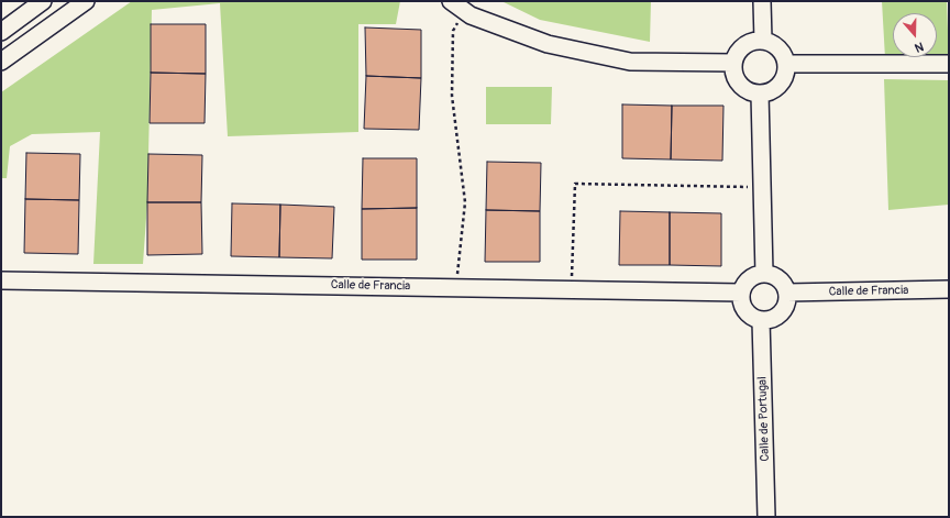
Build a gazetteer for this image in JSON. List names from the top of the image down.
{
  "streets": {
    "street": ["Calle de Francia", "Calle de Portugal"]
  },
  "crossings": [
    ["Calle de Francia", "Calle de Portugal"]
  ],
  "north": "bottom"
}
